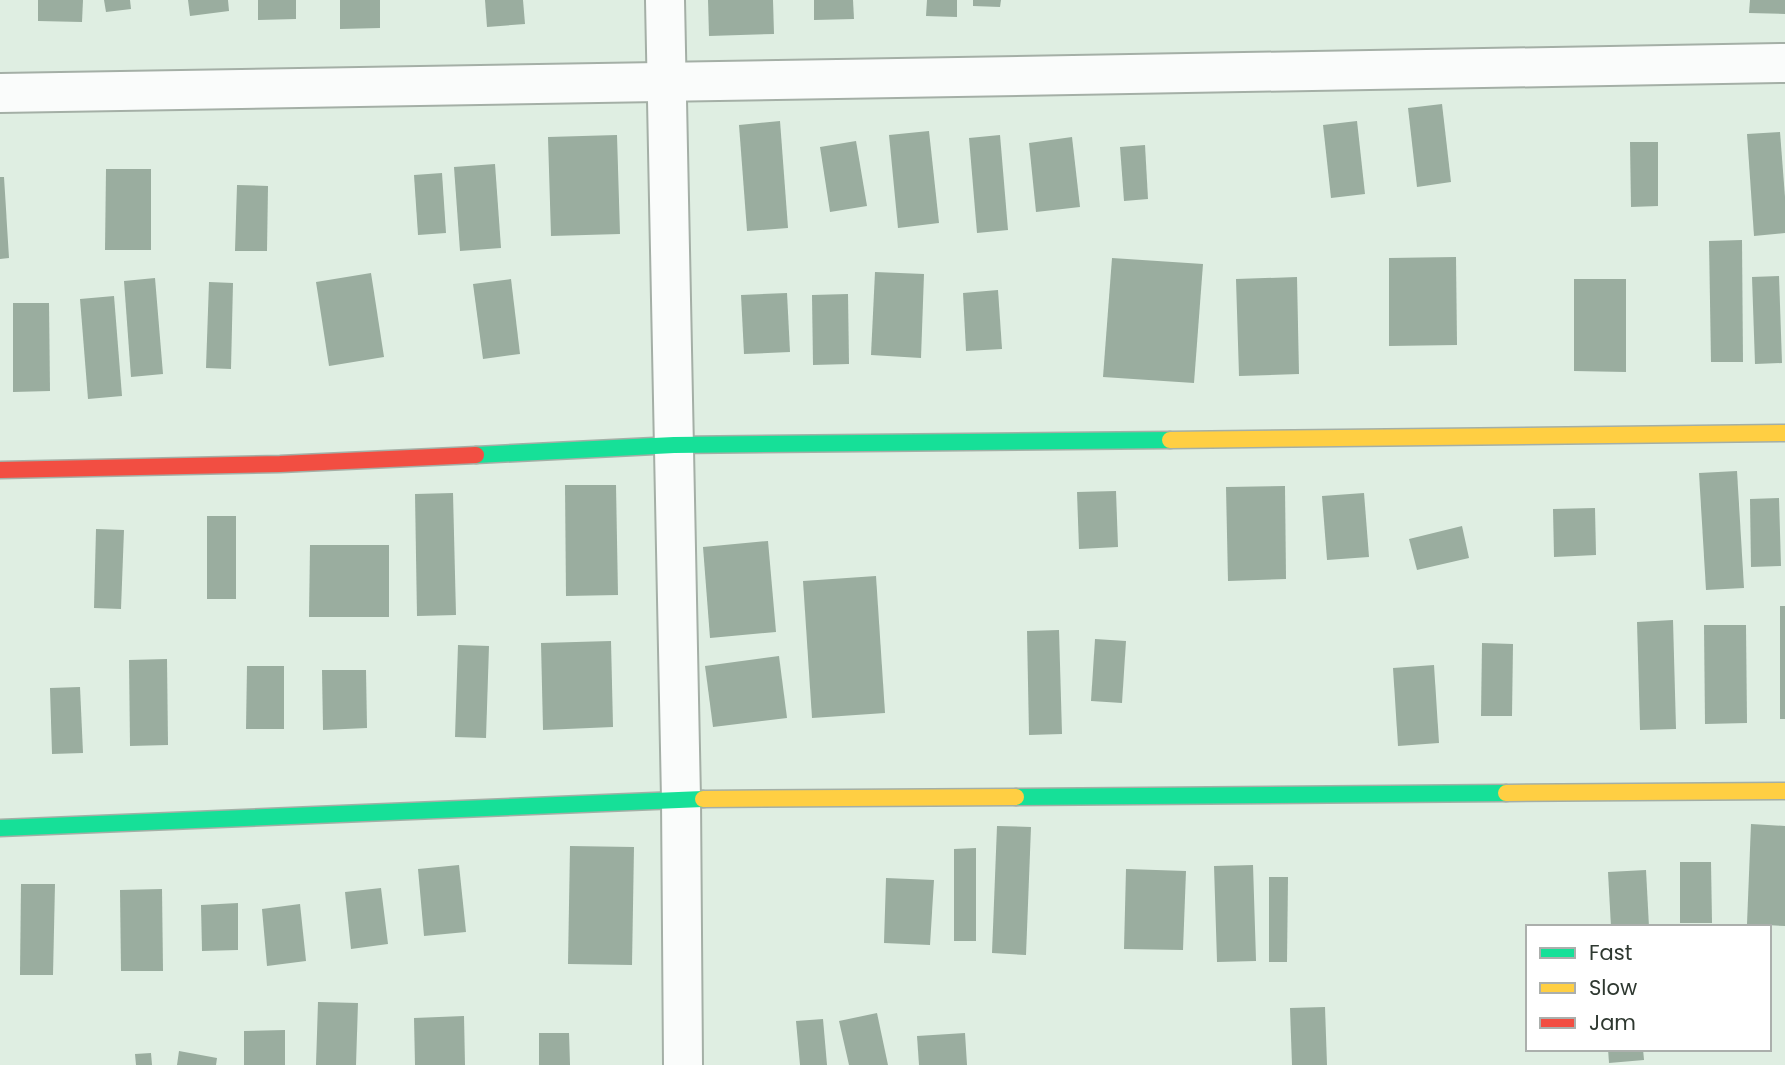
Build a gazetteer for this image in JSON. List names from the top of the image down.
{
  "legend": ["Fast", "Slow", "Jam"]
}
